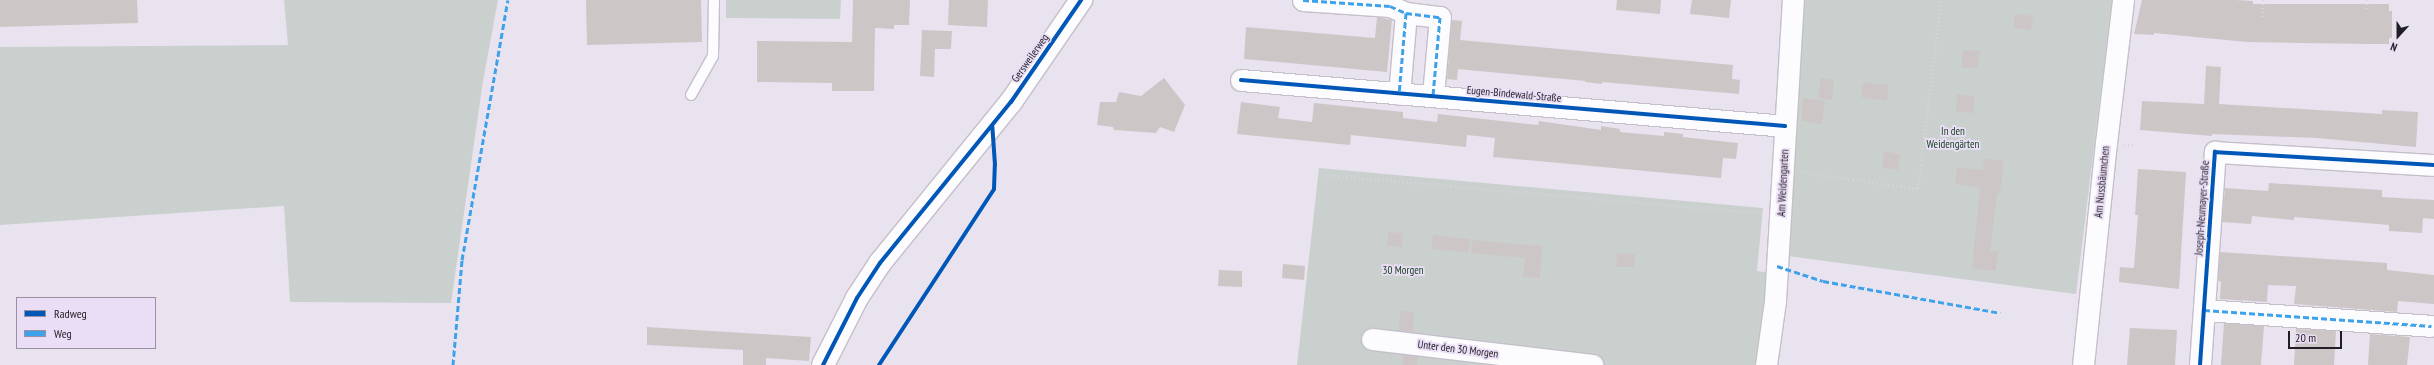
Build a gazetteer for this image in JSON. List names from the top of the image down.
{
  "streets": {
    "street": [
      "Gersweilerweg",
      "Eugen-Bindewald-Straße",
      "Am Nussbäumchen",
      "Am Weidengarten",
      "Joseph-Neumayer-Straße",
      "Unter den 30 Morgen"
    ]
  },
  "crossings": [
    ["Eugen-Bindewald-Straße", "Am Weidengarten"]
  ],
  "parks": ["In den Weidengärten", "30 Morgen"],
  "legend": ["Radweg", "Weg"],
  "scale_bar": "20 m",
  "north": "bottom"
}
